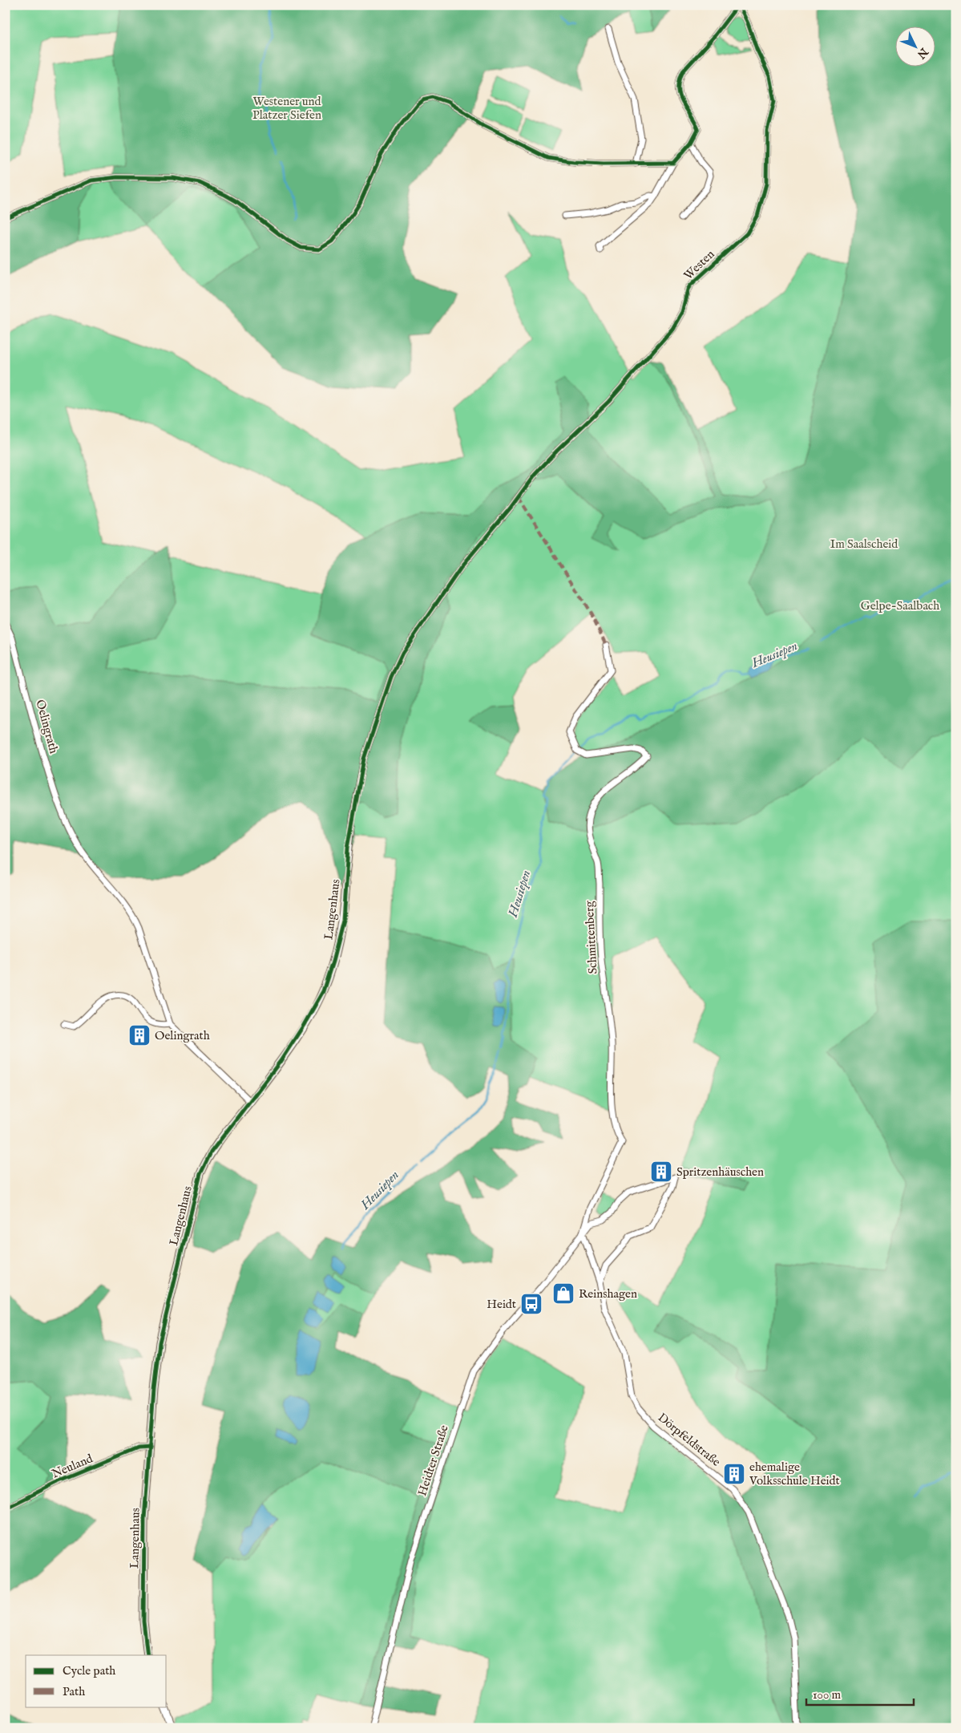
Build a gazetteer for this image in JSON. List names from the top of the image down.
{
  "streets": {
    "street": [
      "Westen",
      "Oelingrath",
      "Langenhaus",
      "Schmittenberg",
      "Dörpfeldstraße",
      "Heidter Straße",
      "Neuland"
    ]
  },
  "crossings": [
    ["Westen", "Langenhaus"],
    ["Oelingrath", "Langenhaus"],
    ["Langenhaus", "Neuland"],
    ["Schmittenberg", "Dörpfeldstraße"],
    ["Schmittenberg", "Heidter Straße"],
    ["Dörpfeldstraße", "Heidter Straße"]
  ],
  "water": ["Heusiepen"],
  "parks": ["Westener und Platzer Siefen", "Im Saalscheid", "Gelpe-Saalbach"],
  "places": {
    "building": ["Oelingrath", "Spritzenhäuschen", "ehemalige Volksschule Heidt"],
    "shop": ["Reinshagen"],
    "bus stop": ["Heidt"]
  },
  "legend": ["Cycle path", "Path"],
  "scale_bar": "100 m",
  "north": "bottom right"
}
